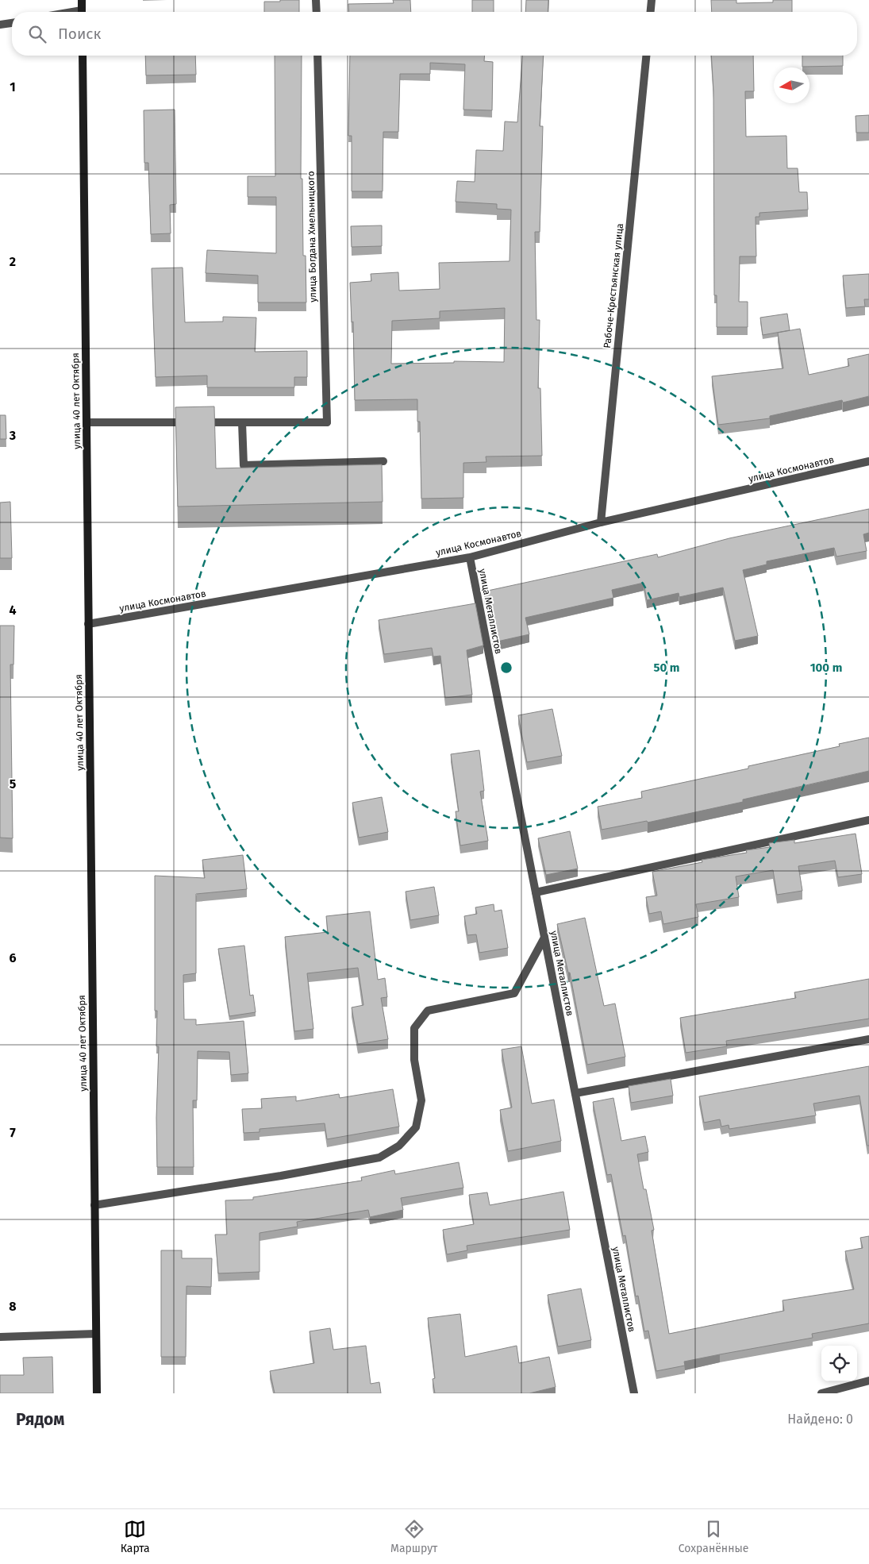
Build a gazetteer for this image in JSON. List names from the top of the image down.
{
  "streets": {
    "street": [
      "улица Богдана Хмельницкого",
      "Рабоче-Крестьянская улица",
      "улица 40 лет Октября",
      "улица Космонавтов",
      "улица Металлистов"
    ]
  },
  "crossings": [
    ["Рабоче-Крестьянская улица", "улица Космонавтов"],
    ["улица 40 лет Октября", "улица Космонавтов"],
    ["улица Космонавтов", "улица Металлистов"]
  ],
  "north": "left",
  "page": {
    "search": "Поиск",
    "heading": ["Рядом", "Найдено: 0"],
    "nav": ["Карта", "Маршрут", "Сохранённые"]
  },
  "grid": {
    "rows": [
      "1",
      "2",
      "3",
      "4",
      "5",
      "6",
      "7",
      "8"
    ]
  },
  "rings": ["50 m", "100 m"]
}
